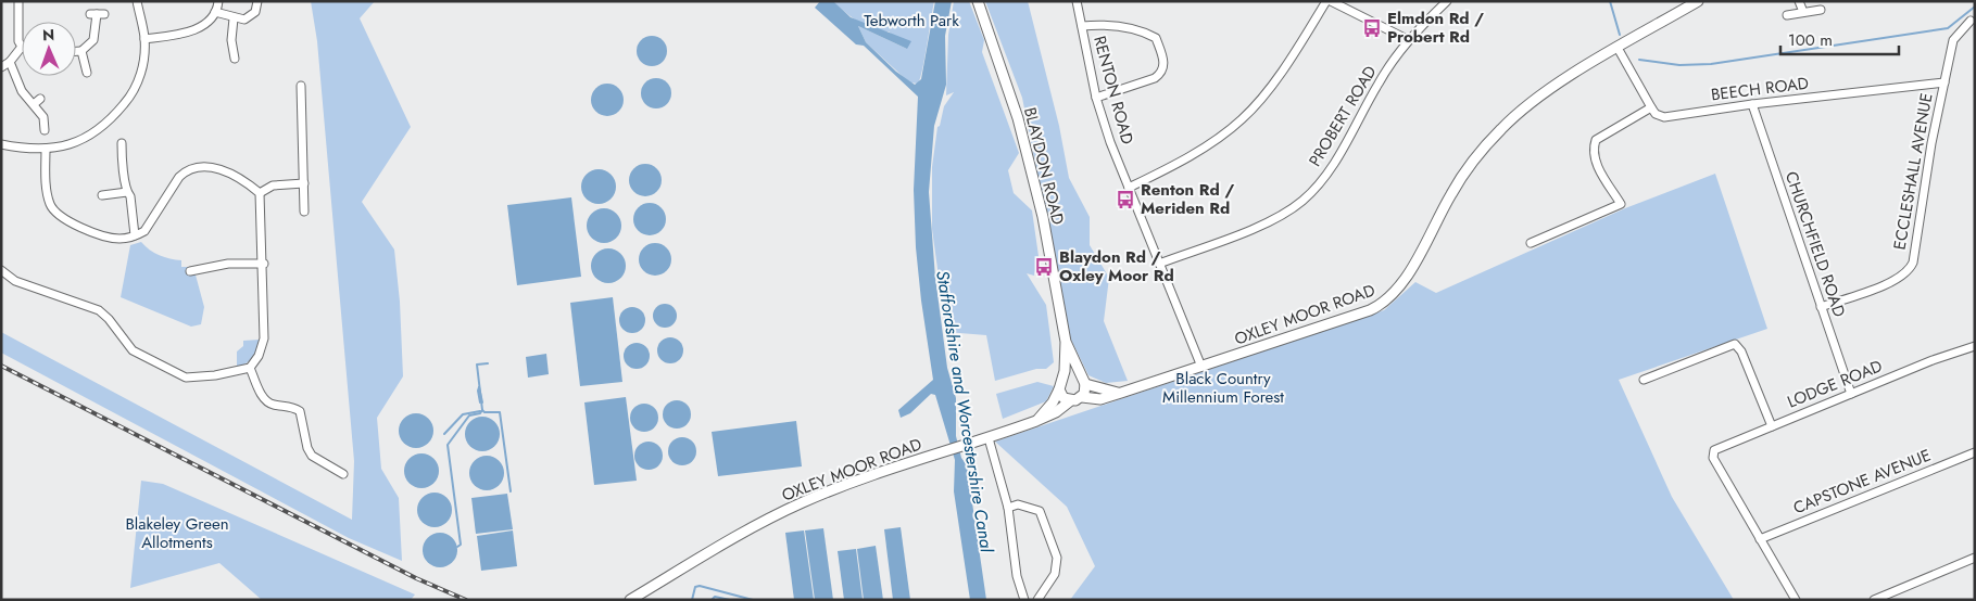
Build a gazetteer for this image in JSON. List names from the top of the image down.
{
  "streets": {
    "street": [
      "BEECH ROAD",
      "RENTON ROAD",
      "PROBERT ROAD",
      "BLAYDON ROAD",
      "ECCLESHALL AVENUE",
      "CHURCHFIELD ROAD",
      "OXLEY MOOR ROAD",
      "LODGE ROAD",
      "CAPSTONE AVENUE"
    ]
  },
  "crossings": [
    ["BEECH ROAD", "ECCLESHALL AVENUE"],
    ["BEECH ROAD", "CHURCHFIELD ROAD"],
    ["RENTON ROAD", "PROBERT ROAD"],
    ["RENTON ROAD", "OXLEY MOOR ROAD"],
    ["BLAYDON ROAD", "OXLEY MOOR ROAD"],
    ["ECCLESHALL AVENUE", "CHURCHFIELD ROAD"],
    ["CHURCHFIELD ROAD", "LODGE ROAD"],
    ["LODGE ROAD", "CAPSTONE AVENUE"]
  ],
  "water": ["Staffordshire and Worcestershire Canal"],
  "parks": ["Tebworth Park", "Black Country Millennium Forest", "Blakeley Green Allotments"],
  "places": {
    "bus stop": ["Elmdon Rd / Probert Rd", "Renton Rd / Meriden Rd", "Blaydon Rd / Oxley Moor Rd"]
  },
  "scale_bar": "100 m",
  "north": "top"
}
